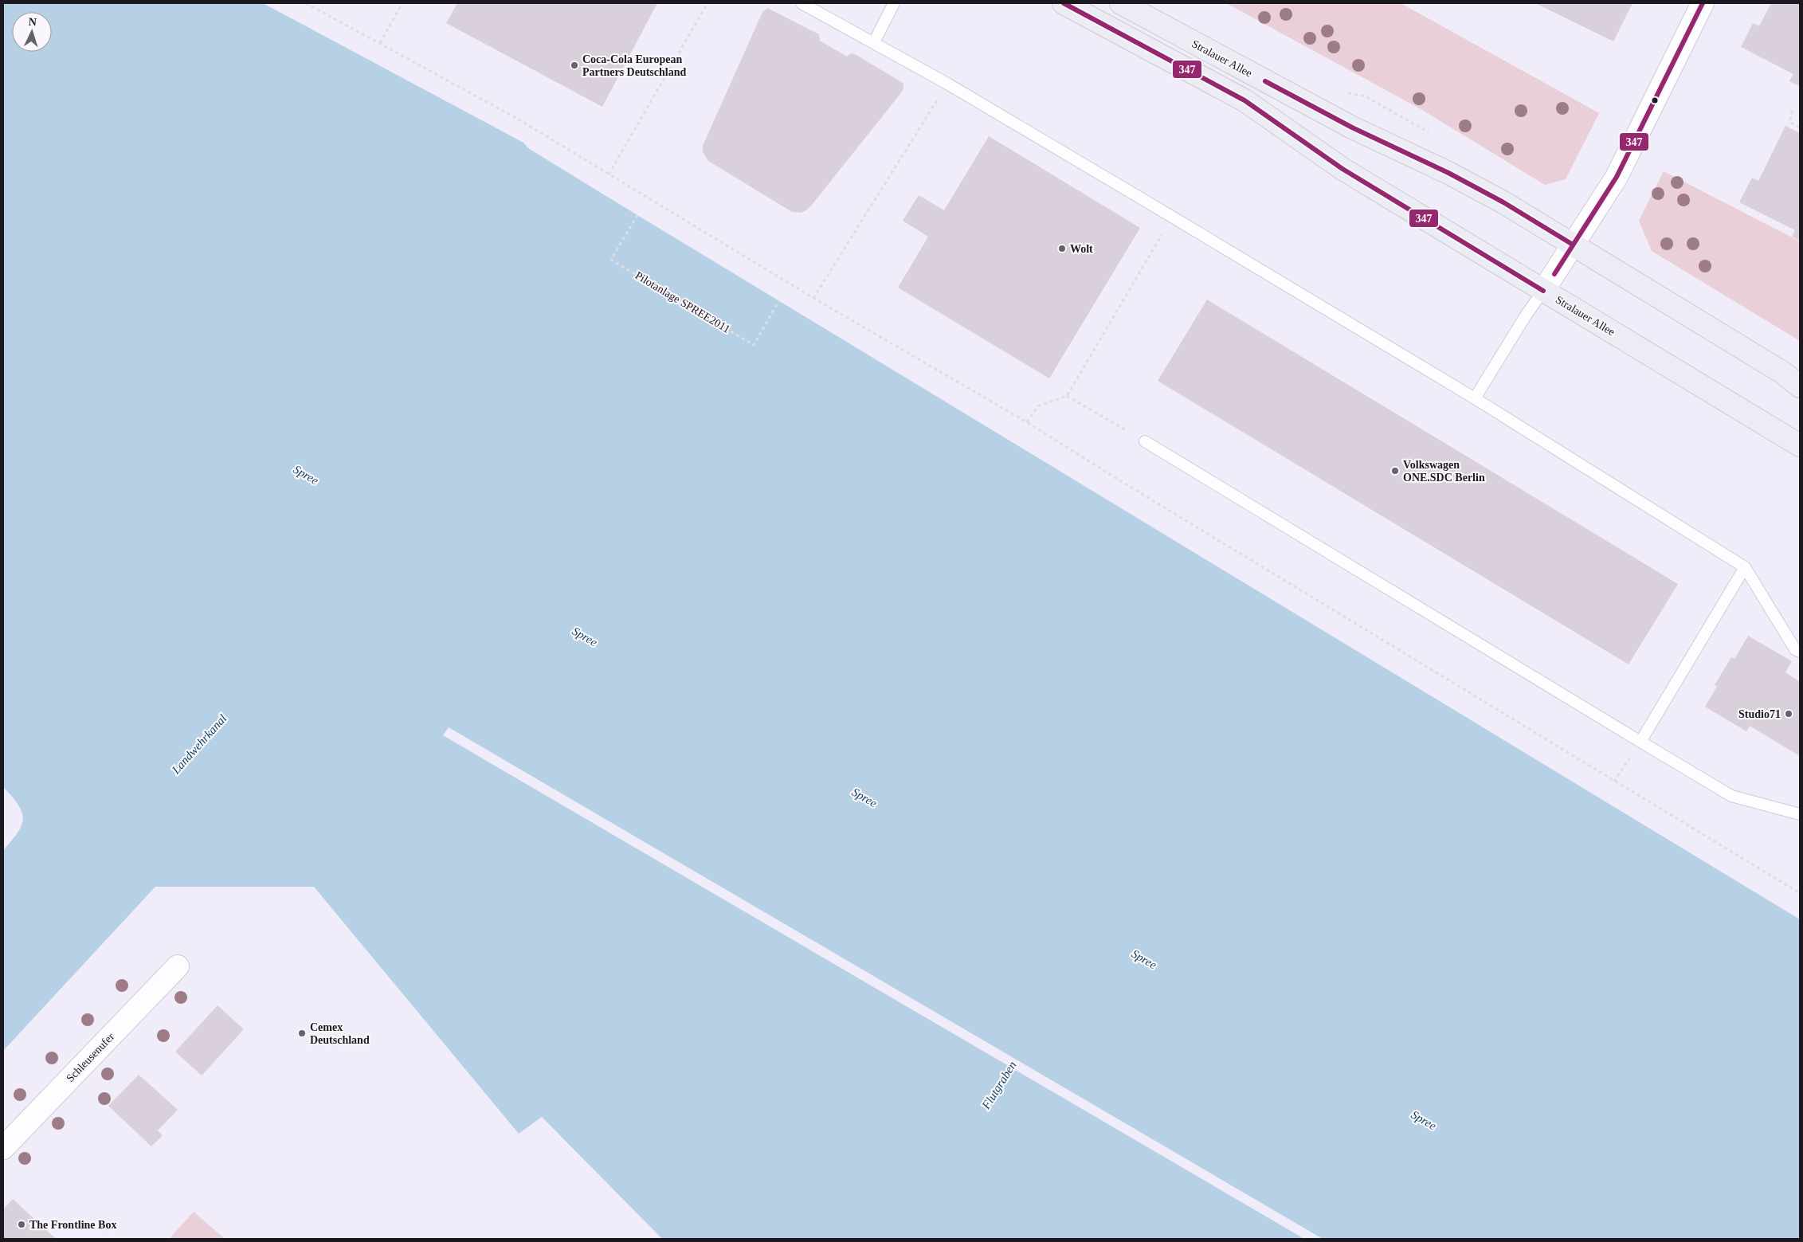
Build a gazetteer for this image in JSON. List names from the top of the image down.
{
  "streets": {
    "main road": ["Stralauer Allee"],
    "street": ["Schleusenufer"],
    "path": ["Pilotanlage SPREE2011"]
  },
  "water": ["Spree", "Landwehrkanal", "Flutgraben"],
  "places": [
    "Coca-Cola European Partners Deutschland",
    "Wolt",
    "Volkswagen ONE.SDC Berlin",
    "Studio71",
    "Cemex Deutschland",
    "The Frontline Box"
  ],
  "lines": ["transit line 347"],
  "north": "top"
}
